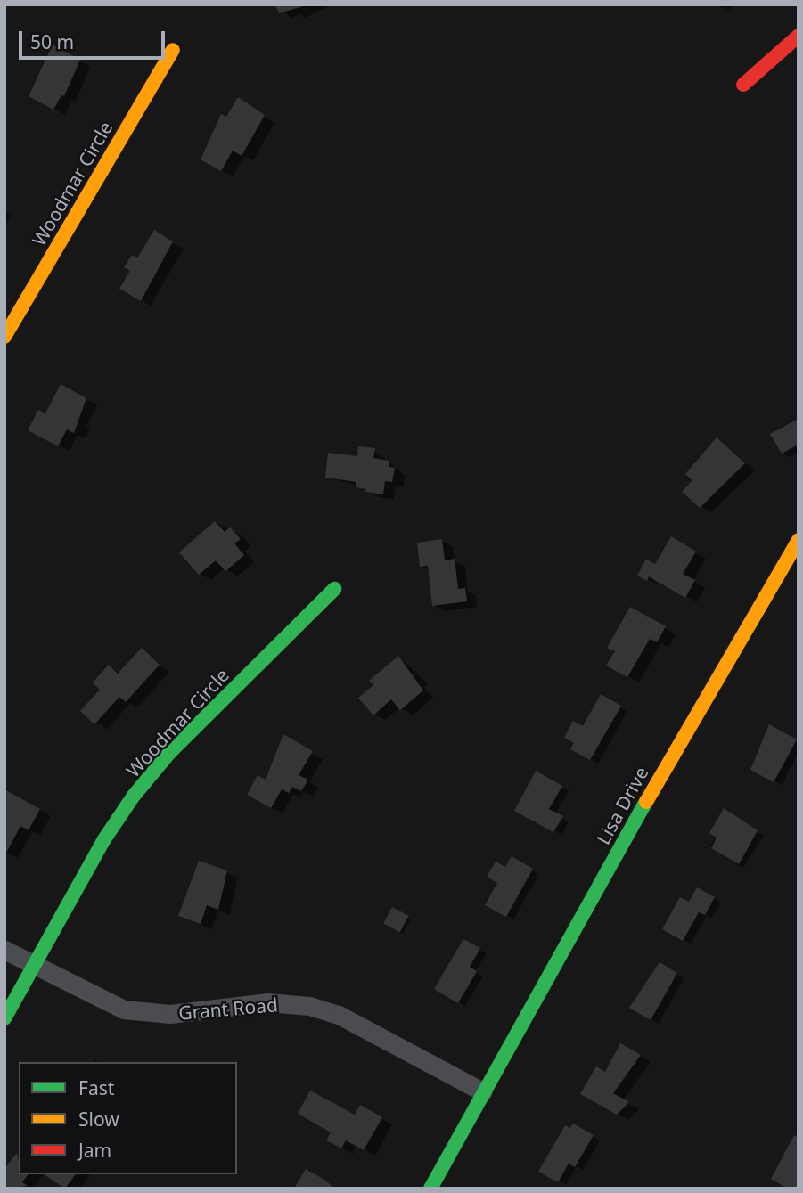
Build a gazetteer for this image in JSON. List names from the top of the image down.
{
  "streets": {
    "street": ["Woodmar Circle", "Lisa Drive", "Grant Road"]
  },
  "crossings": [
    ["Woodmar Circle", "Grant Road"],
    ["Lisa Drive", "Grant Road"]
  ],
  "legend": ["Fast", "Slow", "Jam"],
  "scale_bar": "50 m"
}
